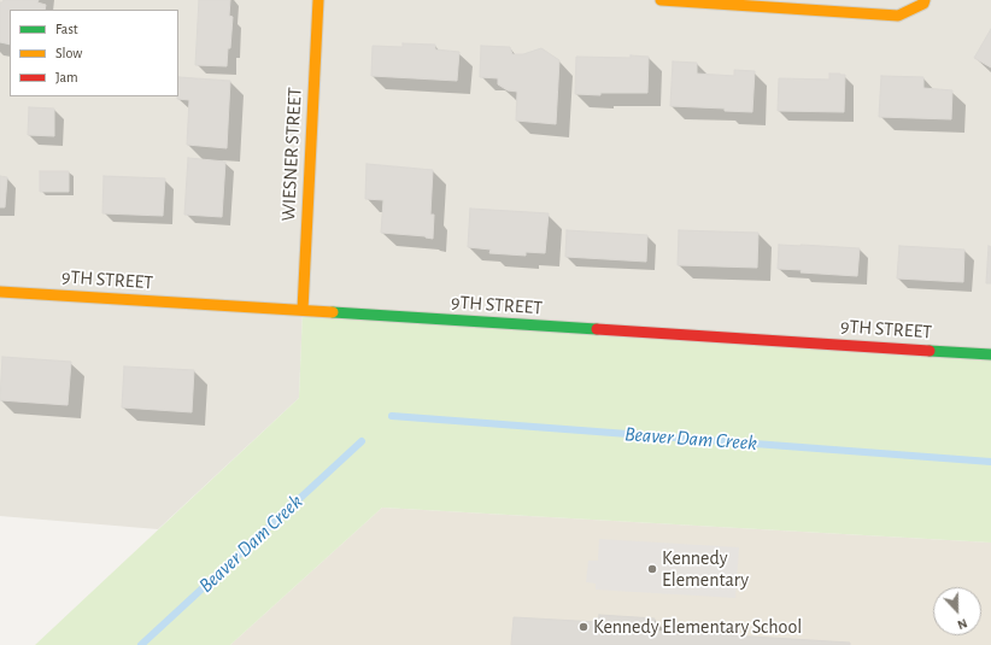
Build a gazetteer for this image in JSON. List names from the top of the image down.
{
  "streets": {
    "street": ["WIESNER STREET", "9TH STREET"]
  },
  "crossings": [
    ["WIESNER STREET", "9TH STREET"]
  ],
  "water": ["Beaver Dam Creek"],
  "places": ["Kennedy Elementary", "Kennedy Elementary School"],
  "legend": ["Fast", "Slow", "Jam"],
  "north": "bottom"
}
